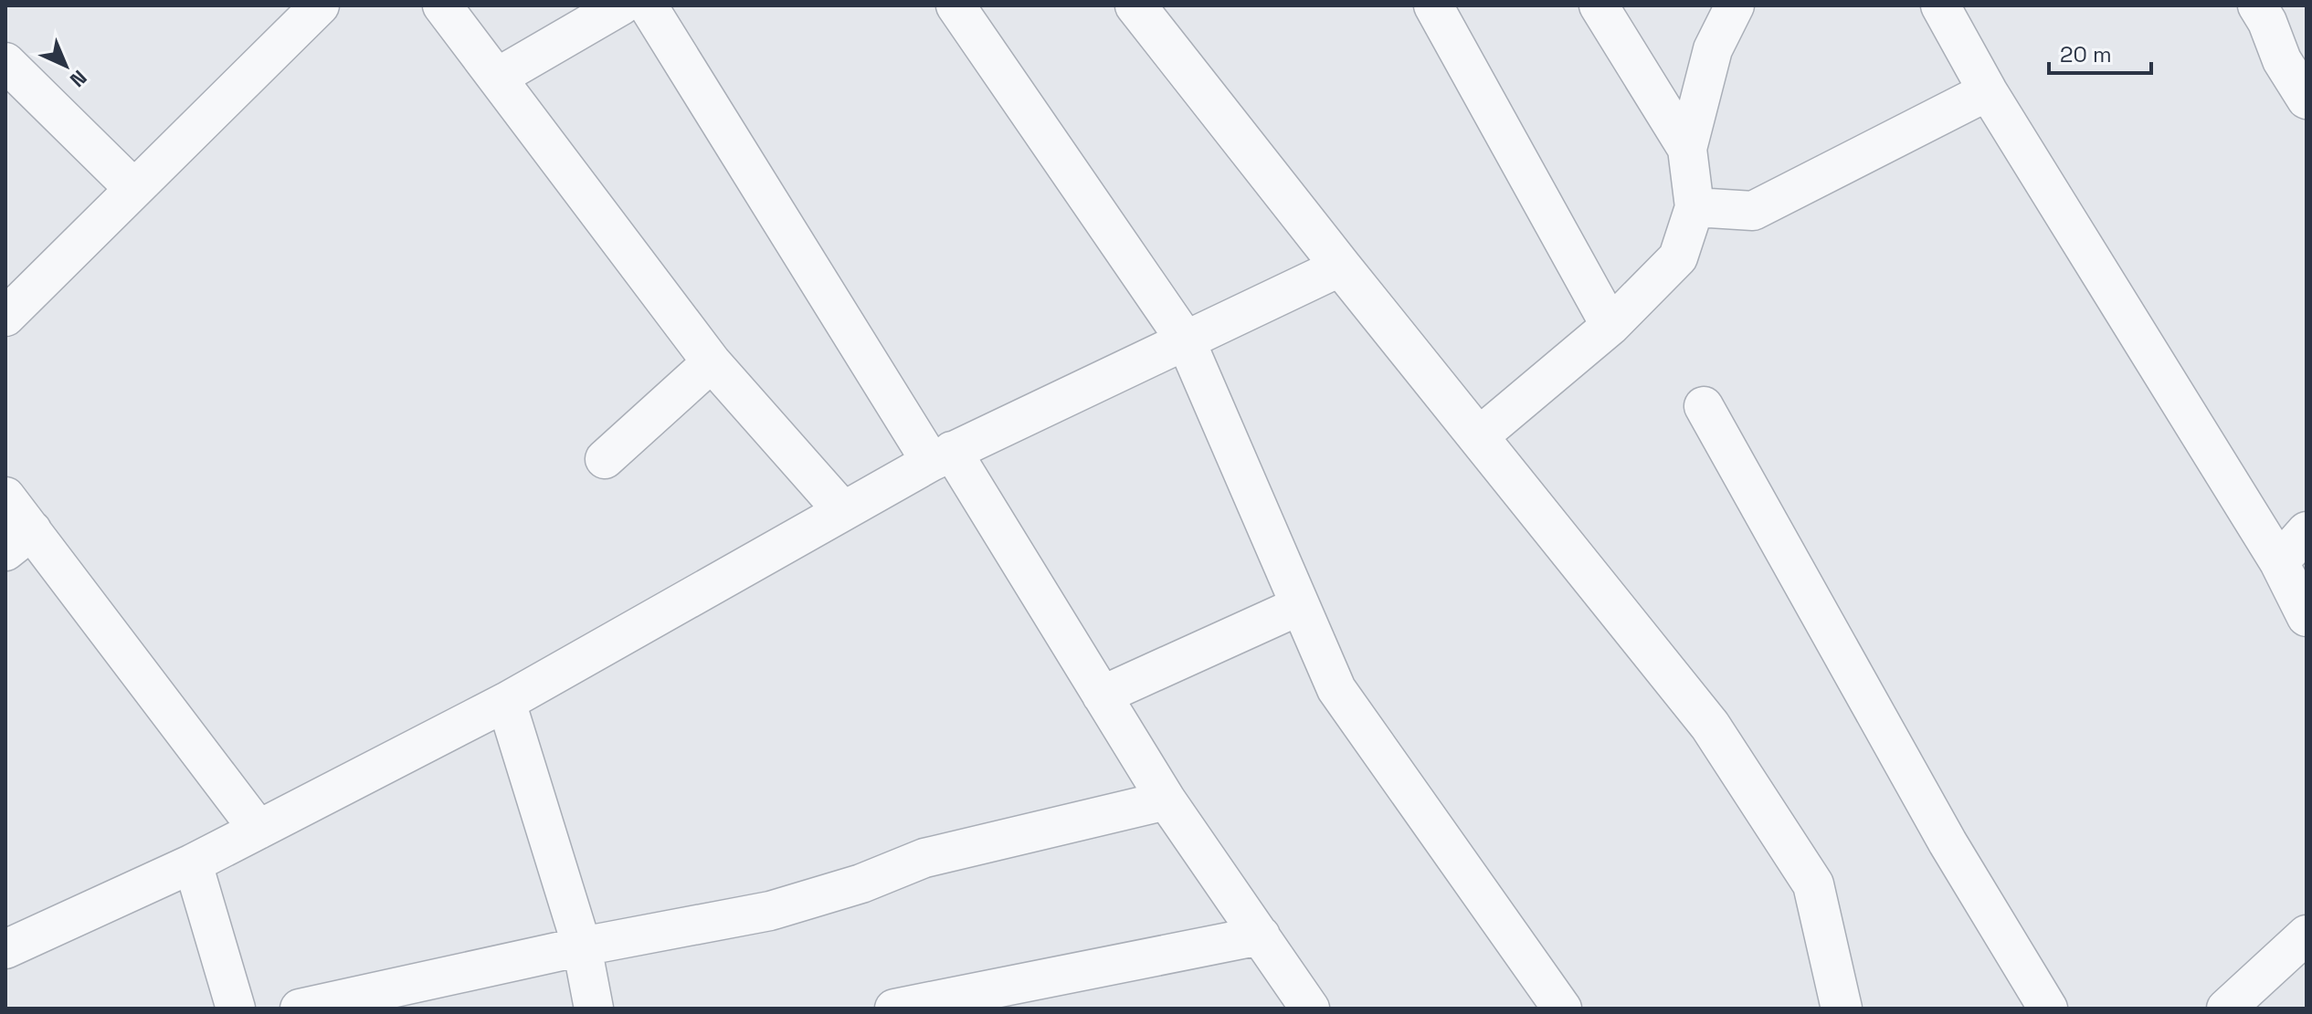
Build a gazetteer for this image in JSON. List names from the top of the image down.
{
  "scale_bar": "20 m",
  "north": "bottom right"
}
